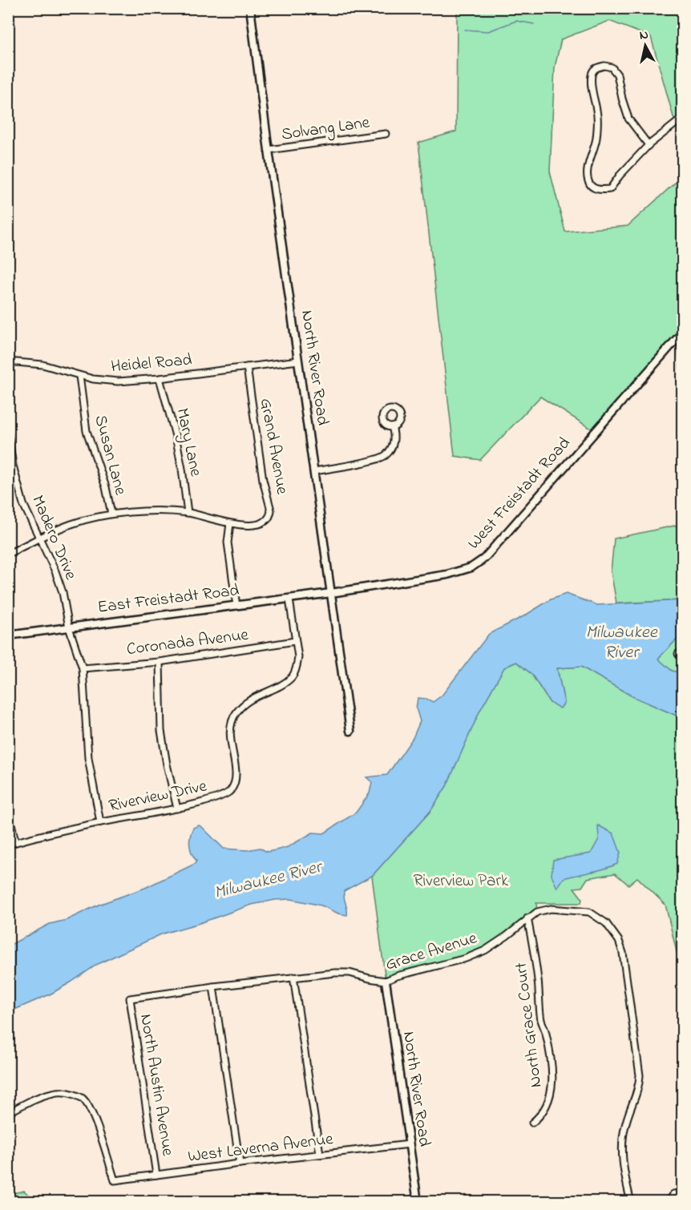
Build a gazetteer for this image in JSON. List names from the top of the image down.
{
  "streets": {
    "street": [
      "Solvang Lane",
      "Heidel Road",
      "North River Road",
      "Mary Lane",
      "Grand Avenue",
      "Susan Lane",
      "West Freistadt Road",
      "Madero Drive",
      "East Freistadt Road",
      "Coronada Avenue",
      "Riverview Drive",
      "Grace Avenue",
      "North Grace Court",
      "North Austin Avenue",
      "West Laverna Avenue"
    ]
  },
  "crossings": [
    ["Solvang Lane", "North River Road"],
    ["Heidel Road", "North River Road"],
    ["Heidel Road", "Mary Lane"],
    ["Heidel Road", "Grand Avenue"],
    ["Heidel Road", "Susan Lane"],
    ["North River Road", "West Freistadt Road"],
    ["North River Road", "East Freistadt Road"],
    ["North River Road", "Grace Avenue"],
    ["North River Road", "West Laverna Avenue"],
    ["Mary Lane", "Grand Avenue"],
    ["Grand Avenue", "Susan Lane"],
    ["Grand Avenue", "Madero Drive"],
    ["West Freistadt Road", "East Freistadt Road"],
    ["Madero Drive", "East Freistadt Road"],
    ["Madero Drive", "Coronada Avenue"],
    ["Madero Drive", "Riverview Drive"],
    ["East Freistadt Road", "Riverview Drive"],
    ["Coronada Avenue", "Riverview Drive"],
    ["Grace Avenue", "North Grace Court"],
    ["Grace Avenue", "North Austin Avenue"],
    ["North Austin Avenue", "West Laverna Avenue"]
  ],
  "water": ["Milwaukee River"],
  "parks": ["Riverview Park"],
  "north": "top"
}
